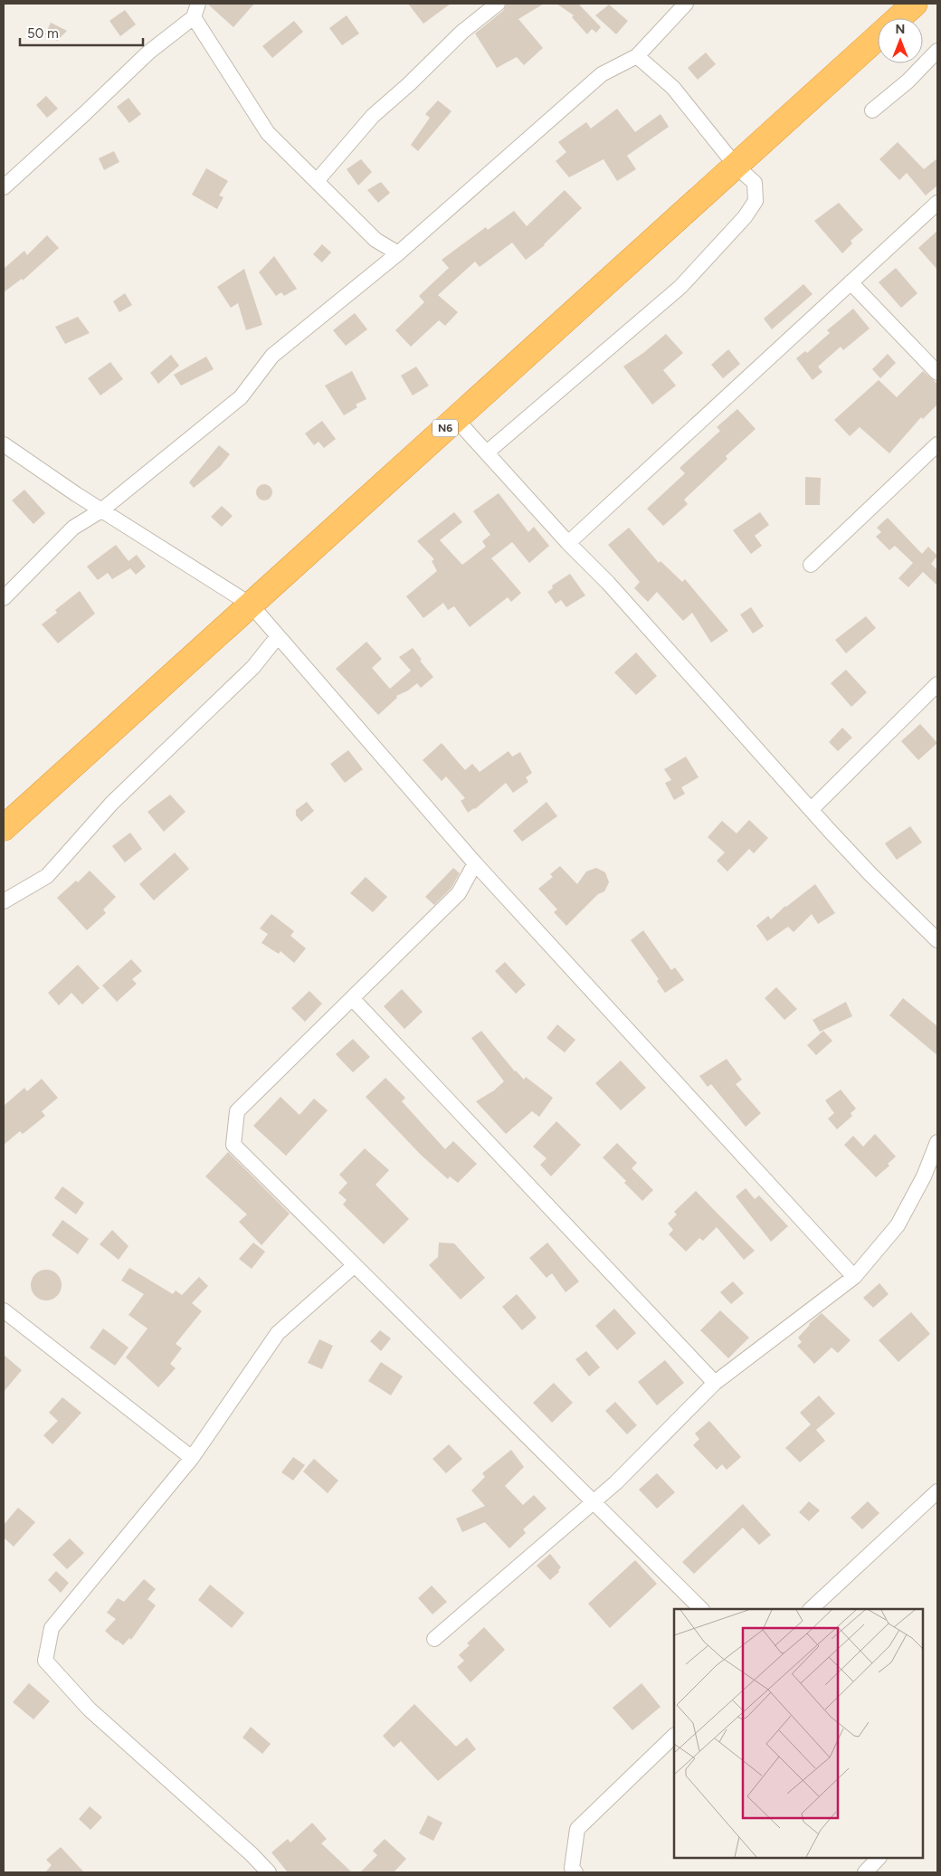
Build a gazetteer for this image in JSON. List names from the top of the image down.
{
  "streets": {
    "highway": ["N6"]
  },
  "scale_bar": "50 m",
  "north": "top"
}
